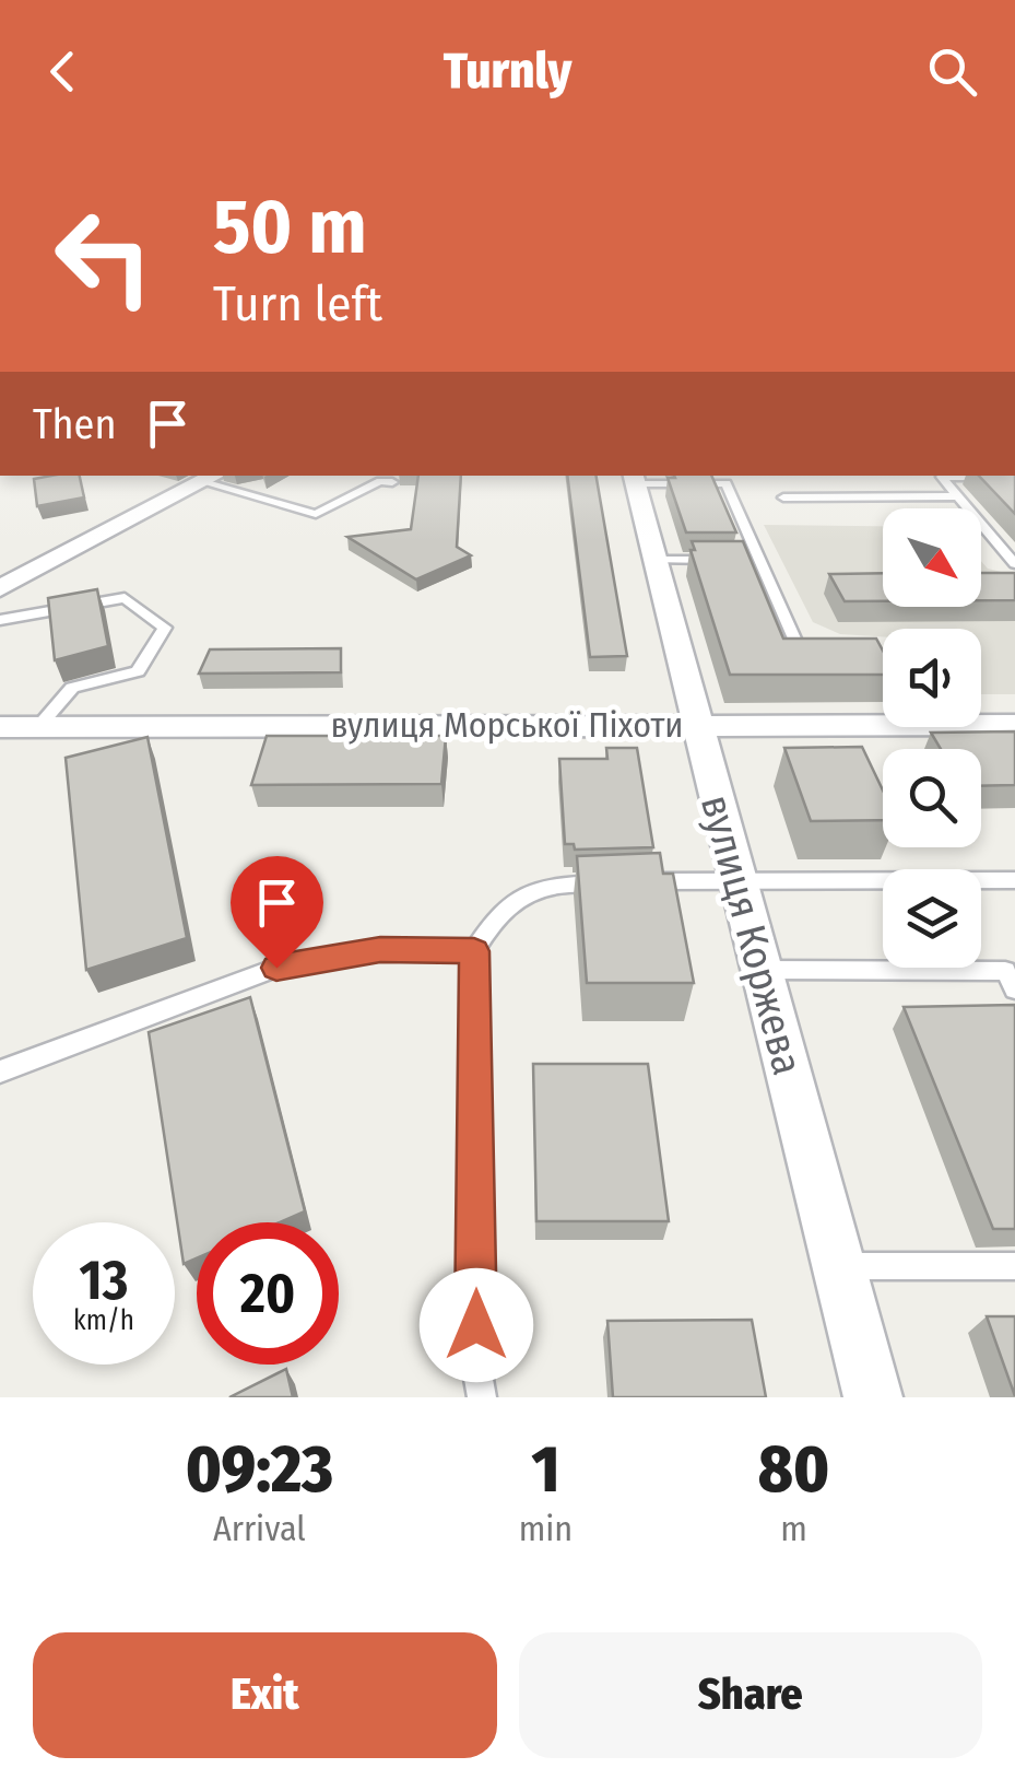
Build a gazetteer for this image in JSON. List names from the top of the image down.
{
  "streets": {
    "street": ["вулиця Морської Піхоти", "вулиця Коржева"]
  },
  "crossings": [
    ["вулиця Морської Піхоти", "вулиця Коржева"]
  ],
  "north": "bottom right",
  "page": {
    "header": "Turnly",
    "turn": ["50 m", "Turn left"],
    "then": "Then",
    "speed": "13 km/h",
    "limit": "20",
    "eta": [
      "09:23",
      "Arrival",
      "1",
      "min",
      "80",
      "m"
    ],
    "buttons": ["Exit", "Share"]
  }
}
